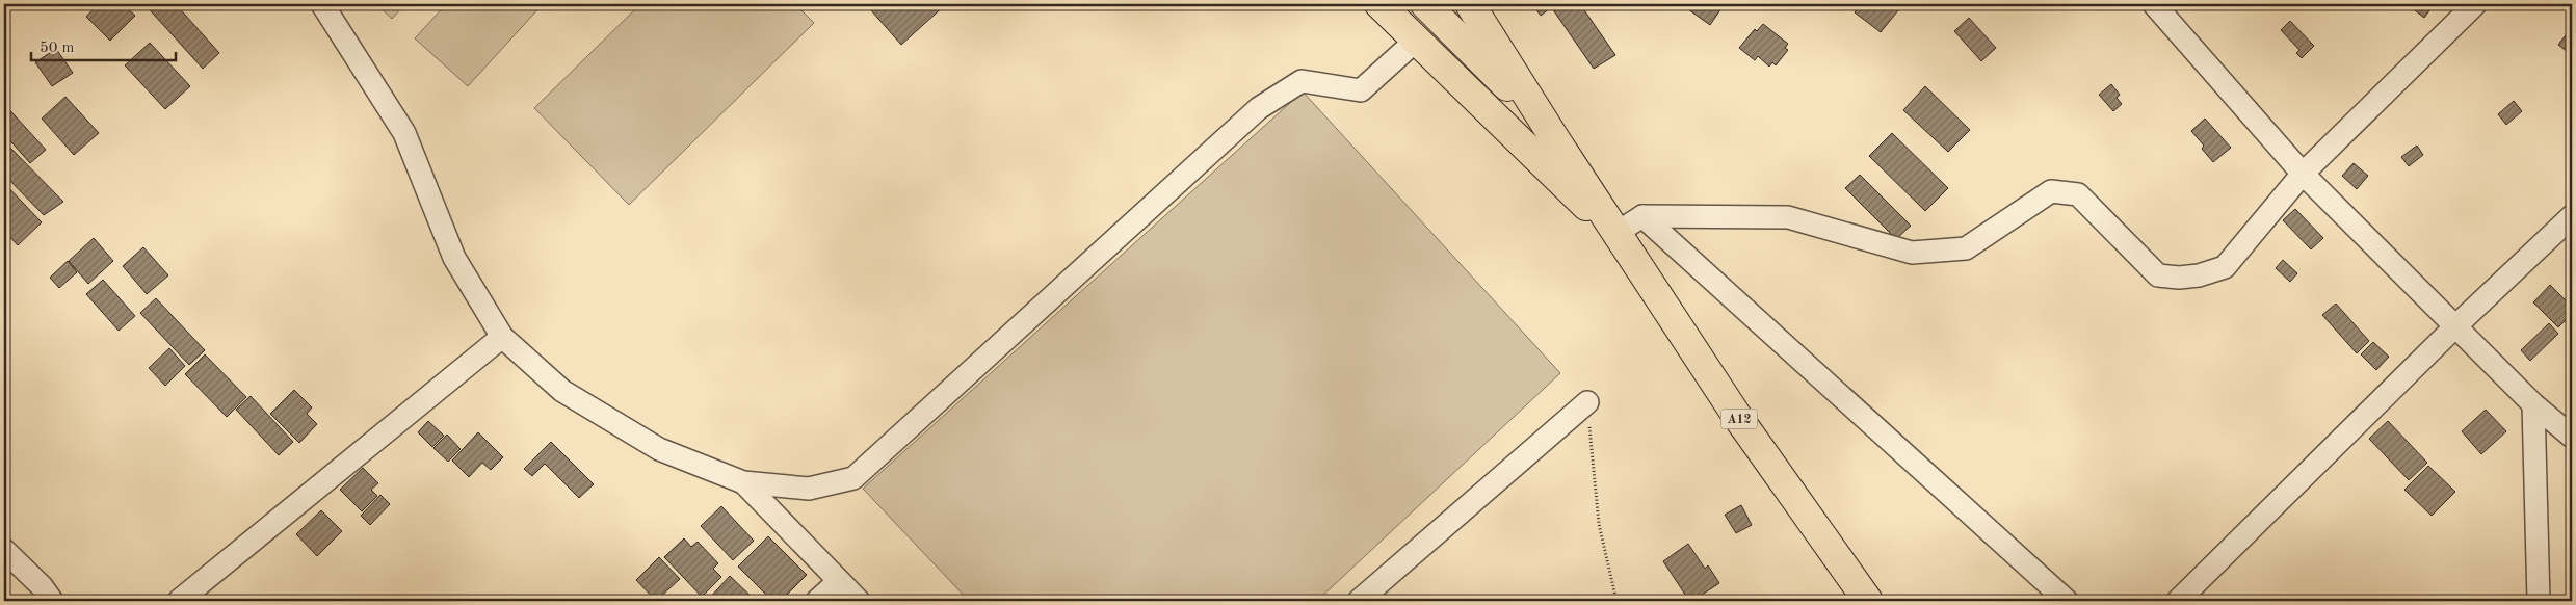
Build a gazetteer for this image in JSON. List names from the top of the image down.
{
  "streets": {
    "main road": ["A12"]
  },
  "scale_bar": "50 m"
}
